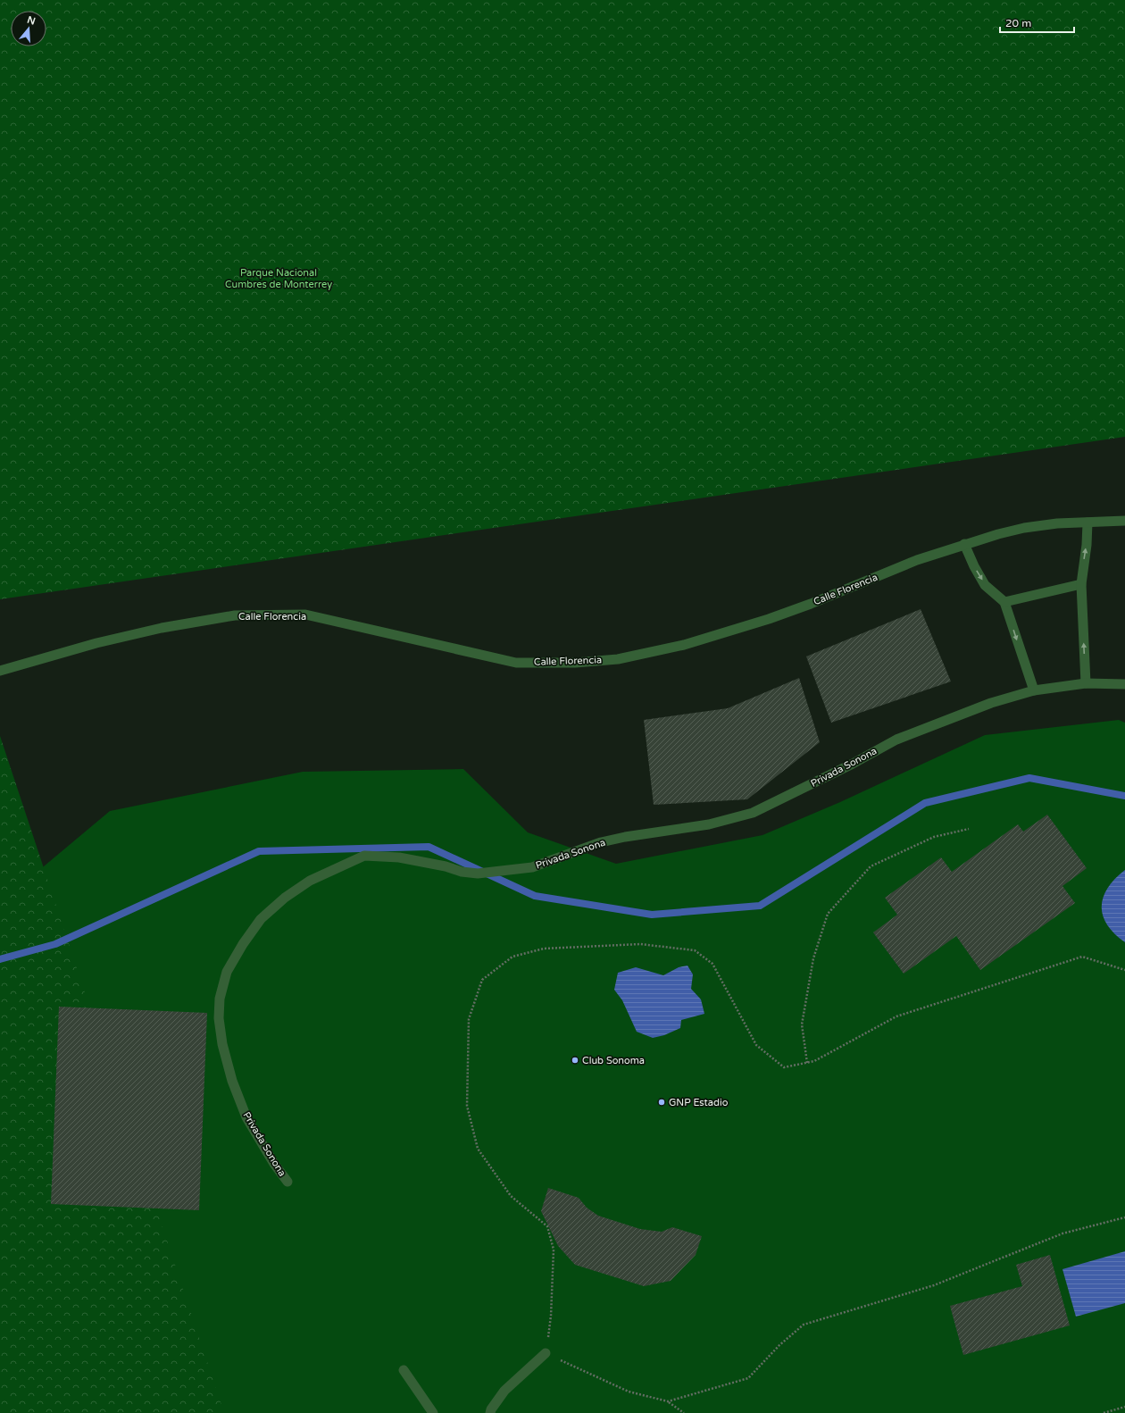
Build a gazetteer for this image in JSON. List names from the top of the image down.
{
  "streets": {
    "street": ["Calle Florencia", "Privada Sonona"]
  },
  "parks": ["Parque Nacional Cumbres de Monterrey"],
  "places": ["Club Sonoma", "GNP Estadio"],
  "scale_bar": "20 m",
  "north": "top"
}
